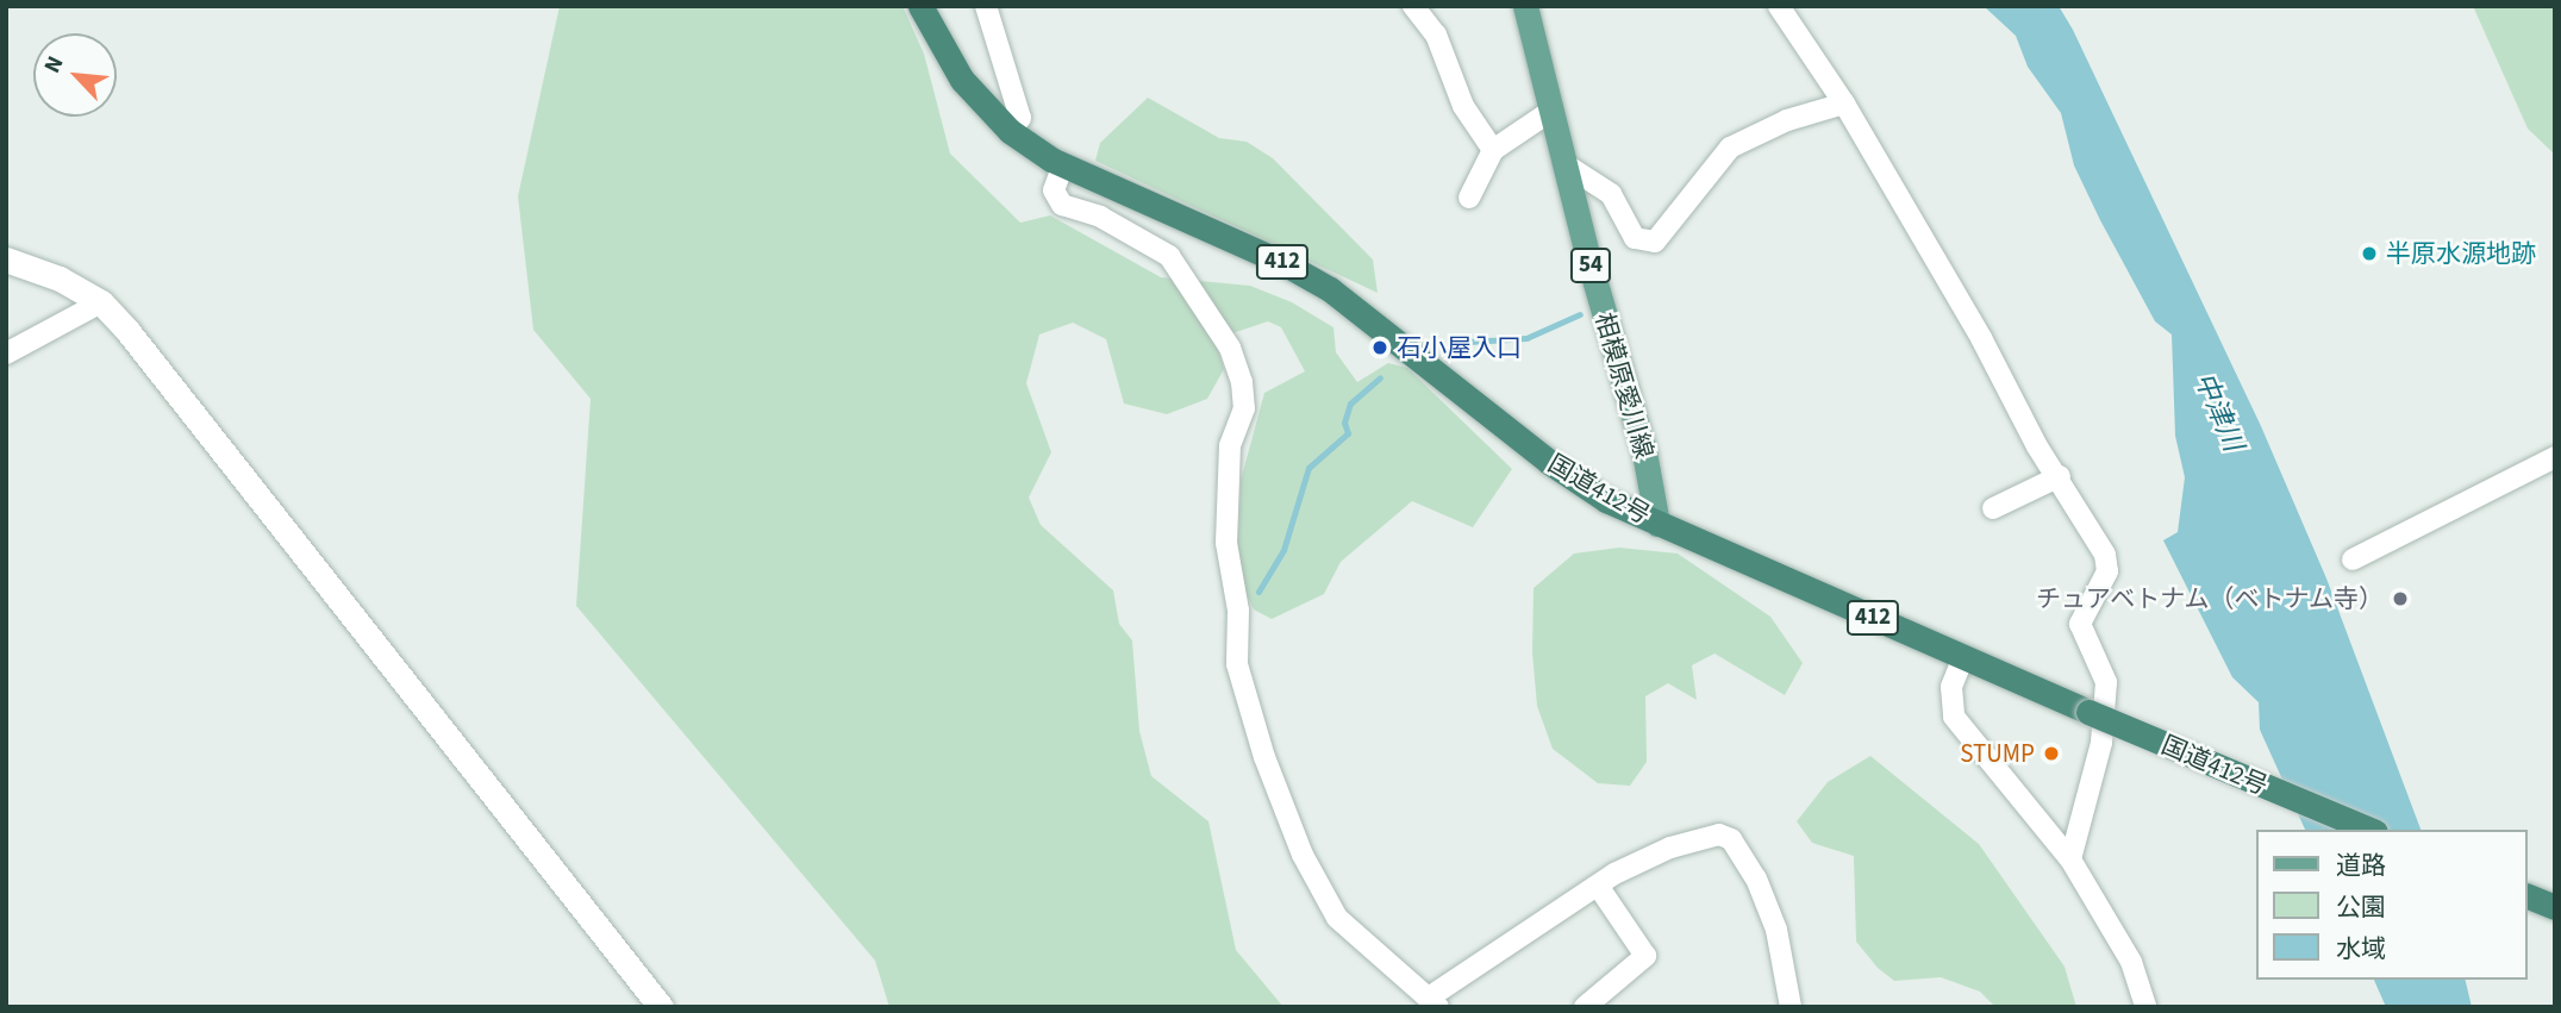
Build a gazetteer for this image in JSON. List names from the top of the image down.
{
  "streets": {
    "highway": ["412", "国道412号"],
    "main road": ["54", "相模原愛川線"]
  },
  "crossings": [
    ["相模原愛川線", "国道412号"]
  ],
  "water": ["中津川"],
  "places": [
    "半原水源地跡",
    "石小屋入口",
    "チュアベトナム（ベトナム寺）",
    "STUMP"
  ],
  "legend": ["道路", "公園", "水域"],
  "north": "top left"
}
